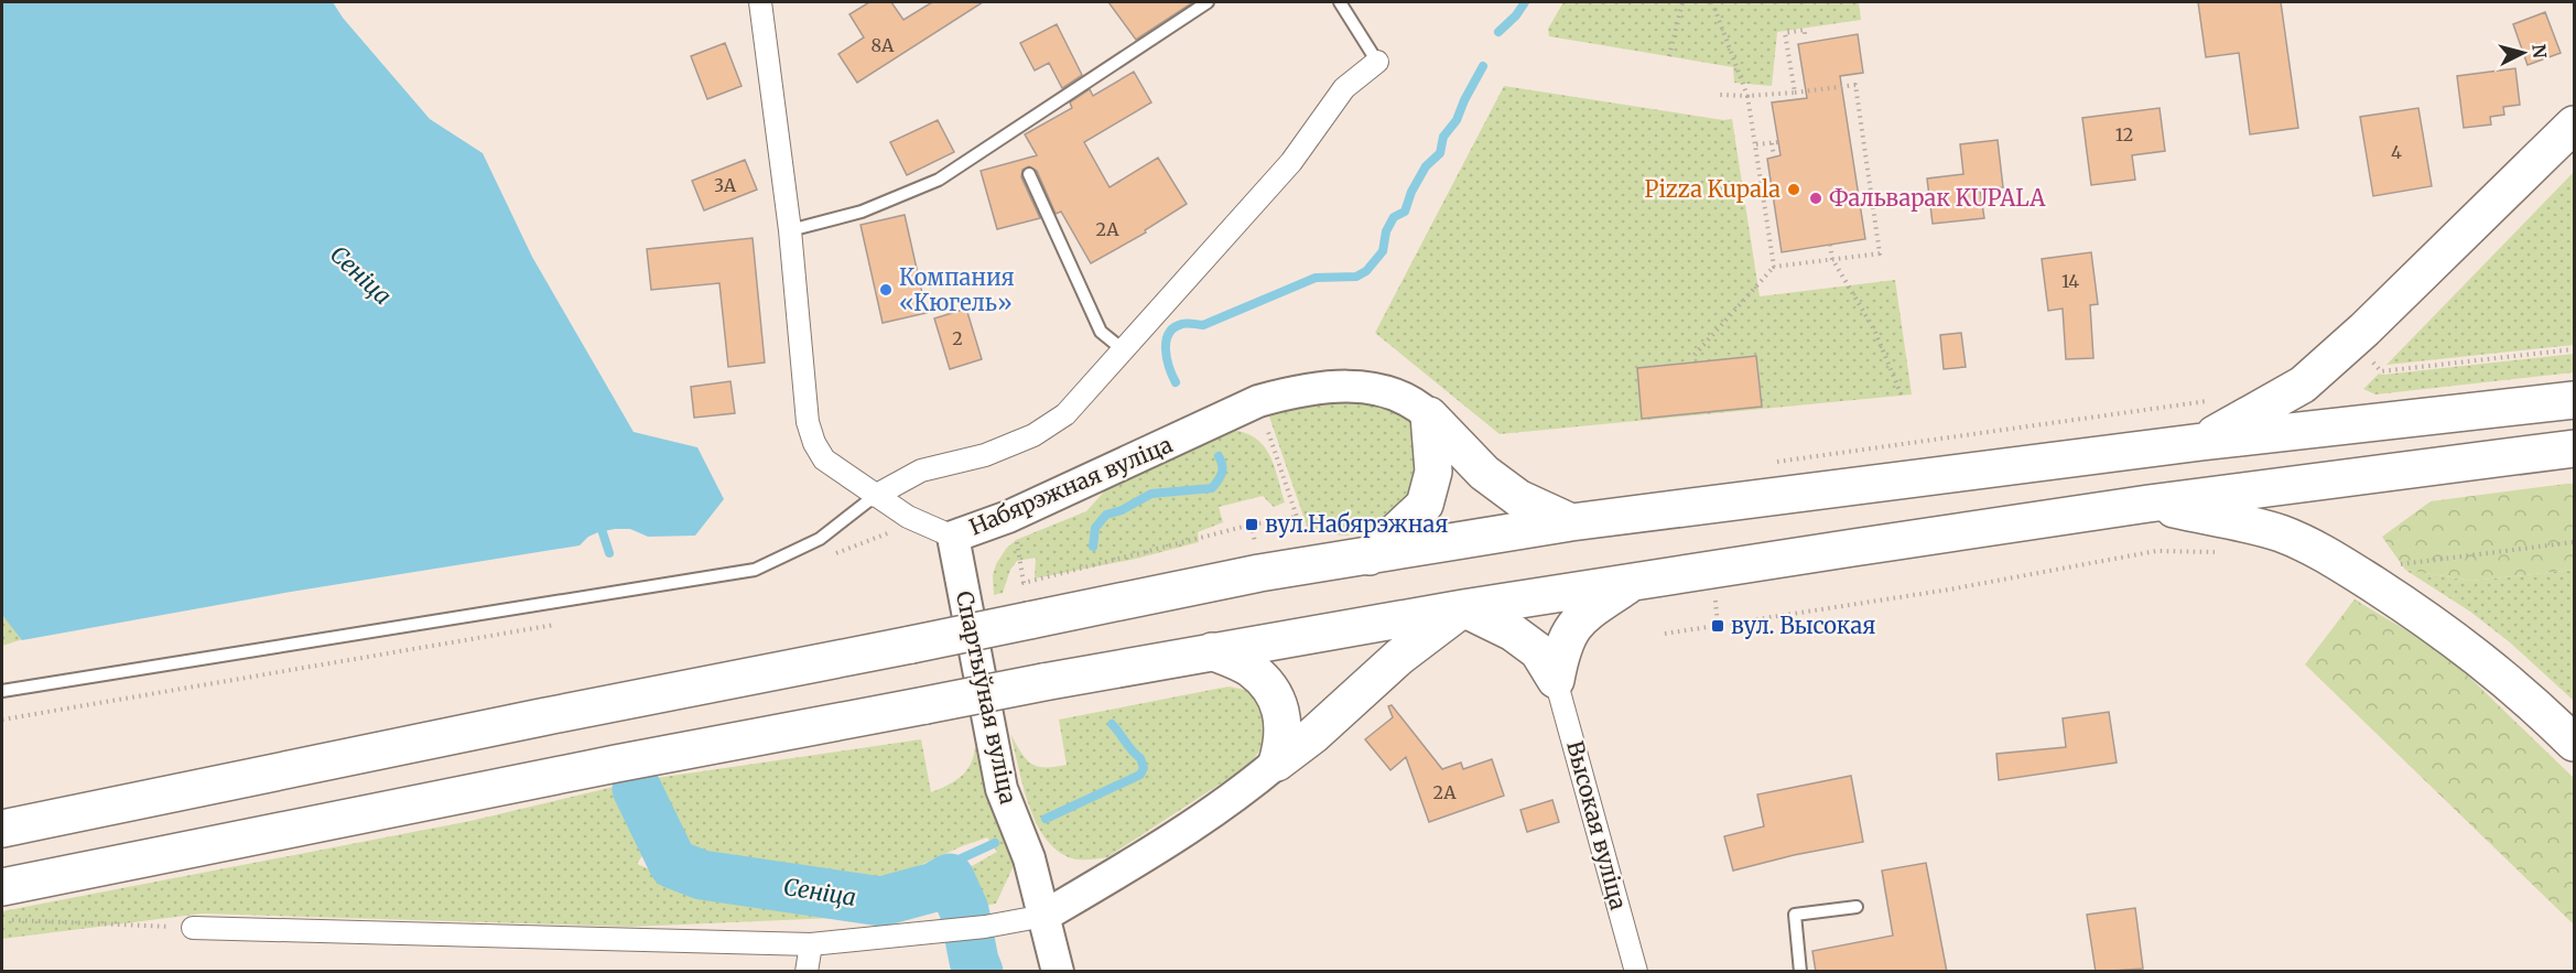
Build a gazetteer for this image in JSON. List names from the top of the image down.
{
  "streets": {
    "street": ["Набярэжная вуліца", "Спартыўная вуліца", "Высокая вуліца"]
  },
  "crossings": [
    ["Набярэжная вуліца", "Спартыўная вуліца"]
  ],
  "water": ["Сеніца"],
  "places": {
    "other": ["Pizza Kupala", "Фальварак KUPALA", "Компания «Кюгель»"],
    "transit": ["вул.Набярэжная", "вул. Высокая"]
  },
  "house_numbers": [
    "8А",
    "12",
    "4",
    "3А",
    "2А",
    "14",
    "2",
    "2А"
  ],
  "north": "right"
}
